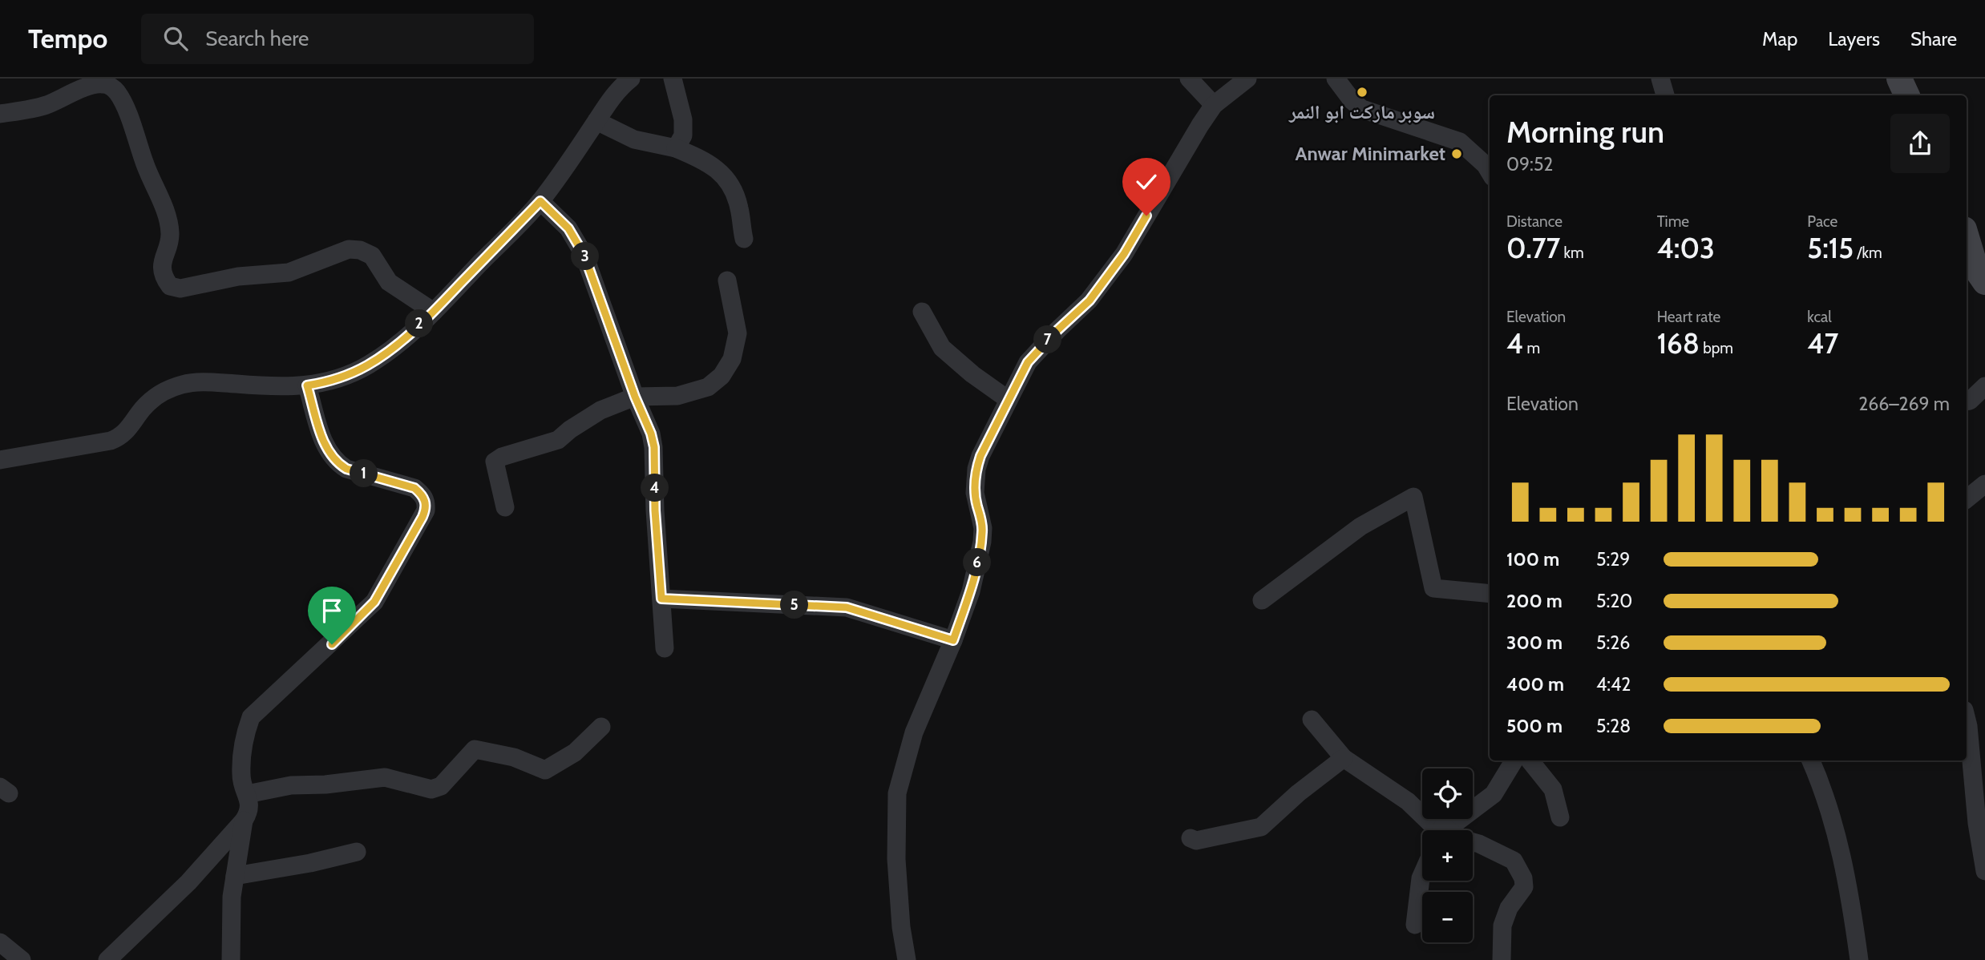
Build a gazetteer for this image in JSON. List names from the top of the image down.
{
  "places": ["سوبر ماركت ابو النمر", "Anwar Minimarket"],
  "page": {
    "header": "Tempo",
    "search": "Search here",
    "nav": ["Map", "Layers", "Share"],
    "heading": ["Morning run", "09:52"],
    "stats": [
      ["Distance", "0.77 km"],
      ["Time", "4:03"],
      ["Pace", "5:15 /km"],
      ["Elevation", "4 m"],
      ["Heart rate", "168 bpm"],
      ["kcal", "47"]
    ],
    "pins": [
      "3",
      "2",
      "7",
      "1",
      "4",
      "6",
      "5"
    ],
    "chart": ["Elevation", "266–269 m"],
    "list": [
      {
        "name": "100 m",
        "note": "5:29"
      },
      {
        "name": "200 m",
        "note": "5:20"
      },
      {
        "name": "300 m",
        "note": "5:26"
      },
      {
        "name": "400 m",
        "note": "4:42"
      },
      {
        "name": "500 m",
        "note": "5:28"
      }
    ],
    "map_buttons": ["+", "−"]
  }
}
